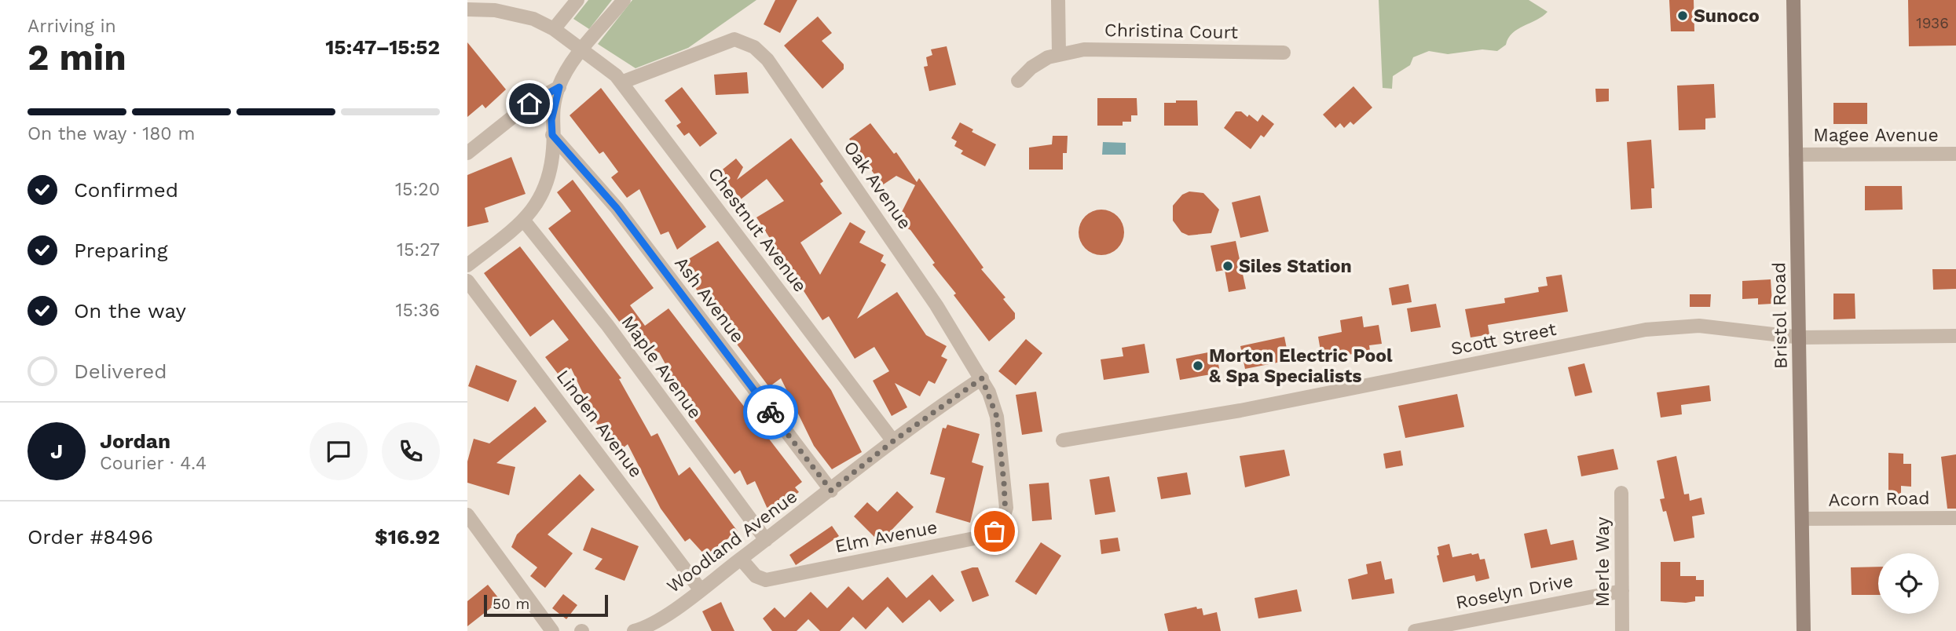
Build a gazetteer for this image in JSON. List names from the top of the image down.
{
  "streets": {
    "main road": ["Bristol Road"],
    "street": [
      "Christina Court",
      "Magee Avenue",
      "Oak Avenue",
      "Chestnut Avenue",
      "Ash Avenue",
      "Scott Street",
      "Maple Avenue",
      "Linden Avenue",
      "Acorn Road",
      "Elm Avenue",
      "Woodland Avenue",
      "Merle Way",
      "Roselyn Drive"
    ]
  },
  "crossings": [
    ["Magee Avenue", "Bristol Road"],
    ["Oak Avenue", "Chestnut Avenue"],
    ["Oak Avenue", "Elm Avenue"],
    ["Oak Avenue", "Woodland Avenue"],
    ["Chestnut Avenue", "Woodland Avenue"],
    ["Ash Avenue", "Woodland Avenue"],
    ["Bristol Road", "Scott Street"],
    ["Bristol Road", "Acorn Road"],
    ["Maple Avenue", "Woodland Avenue"],
    ["Linden Avenue", "Woodland Avenue"],
    ["Elm Avenue", "Woodland Avenue"],
    ["Merle Way", "Roselyn Drive"]
  ],
  "places": ["Sunoco", "Siles Station", "Morton Electric Pool & Spa Specialists"],
  "house_numbers": ["1936"],
  "scale_bar": "50 m",
  "page": {
    "heading": ["2 min", "Arriving in", "15:47–15:52"],
    "panel": [
      "Jordan",
      "Courier · 4.4",
      "Order #8496",
      "$16.92"
    ],
    "bar": "On the way · 180 m",
    "list": [
      ["Confirmed", "15:20"],
      ["Preparing", "15:27"],
      ["On the way", "15:36"],
      "Delivered"
    ],
    "round": "J",
    "scale": "50 m"
  }
}
